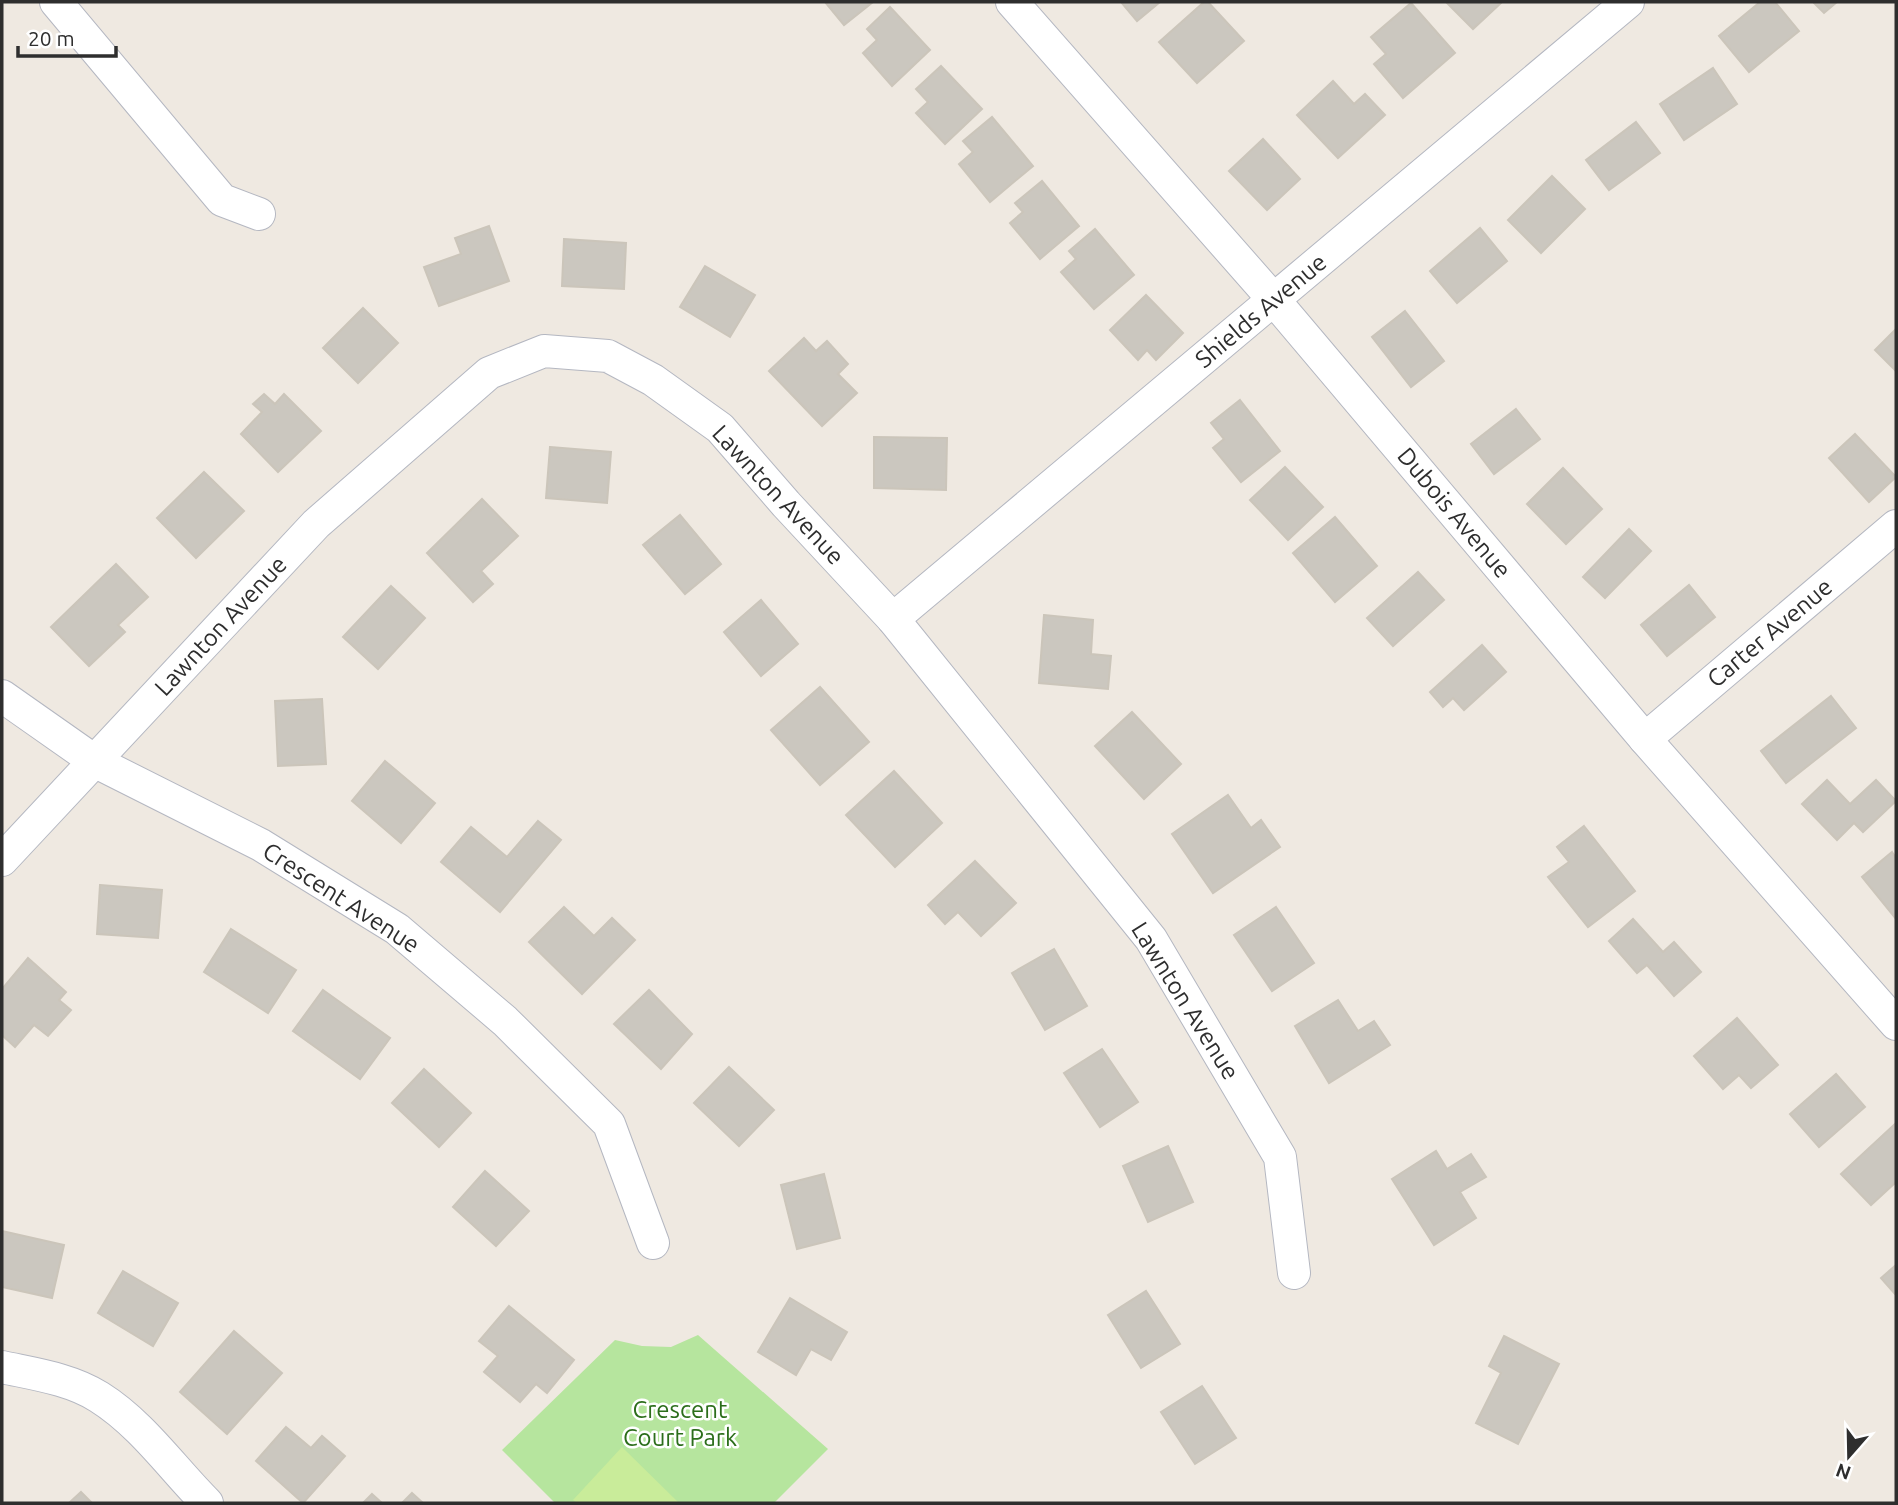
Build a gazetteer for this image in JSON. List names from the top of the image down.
{
  "streets": {
    "street": [
      "Shields Avenue",
      "Lawnton Avenue",
      "Dubois Avenue",
      "Carter Avenue",
      "Crescent Avenue"
    ]
  },
  "crossings": [
    ["Shields Avenue", "Lawnton Avenue"],
    ["Shields Avenue", "Dubois Avenue"],
    ["Lawnton Avenue", "Crescent Avenue"],
    ["Dubois Avenue", "Carter Avenue"]
  ],
  "parks": ["Crescent Court Park"],
  "scale_bar": "20 m",
  "north": "bottom"
}
